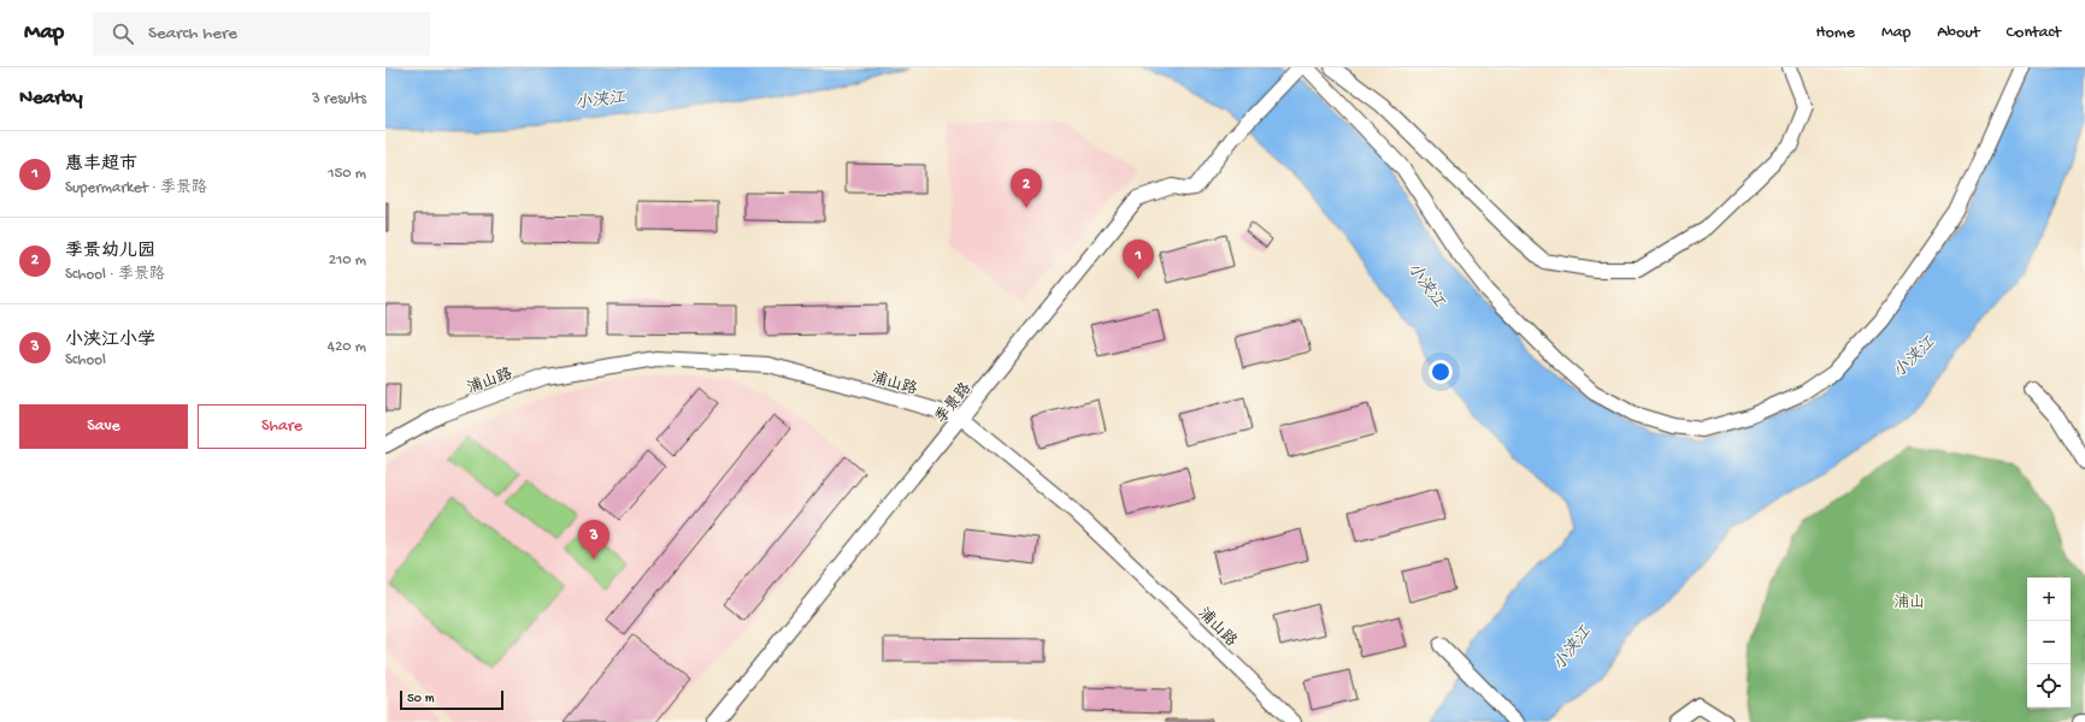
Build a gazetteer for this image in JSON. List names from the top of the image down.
{
  "streets": {
    "street": ["浦山路", "季景路"]
  },
  "crossings": [
    ["浦山路", "季景路"]
  ],
  "water": ["小浃江"],
  "parks": ["浦山"],
  "scale_bar": "50 m",
  "page": {
    "header": "Map",
    "search": "Search here",
    "nav": [
      "Home",
      "Map",
      "About",
      "Contact"
    ],
    "heading": ["Nearby", "3 results"],
    "list": [
      {
        "mark": "1",
        "name": "惠丰超市",
        "note": "Supermarket · 季景路",
        "value": "150 m"
      },
      {
        "mark": "2",
        "name": "季景幼儿园",
        "note": "School · 季景路",
        "value": "210 m"
      },
      {
        "mark": "3",
        "name": "小浃江小学",
        "note": "School",
        "value": "420 m"
      }
    ],
    "pins": ["2", "1", "3"],
    "buttons": ["Save", "Share"],
    "map_buttons": ["+", "−"],
    "scale": "50 m"
  }
}
